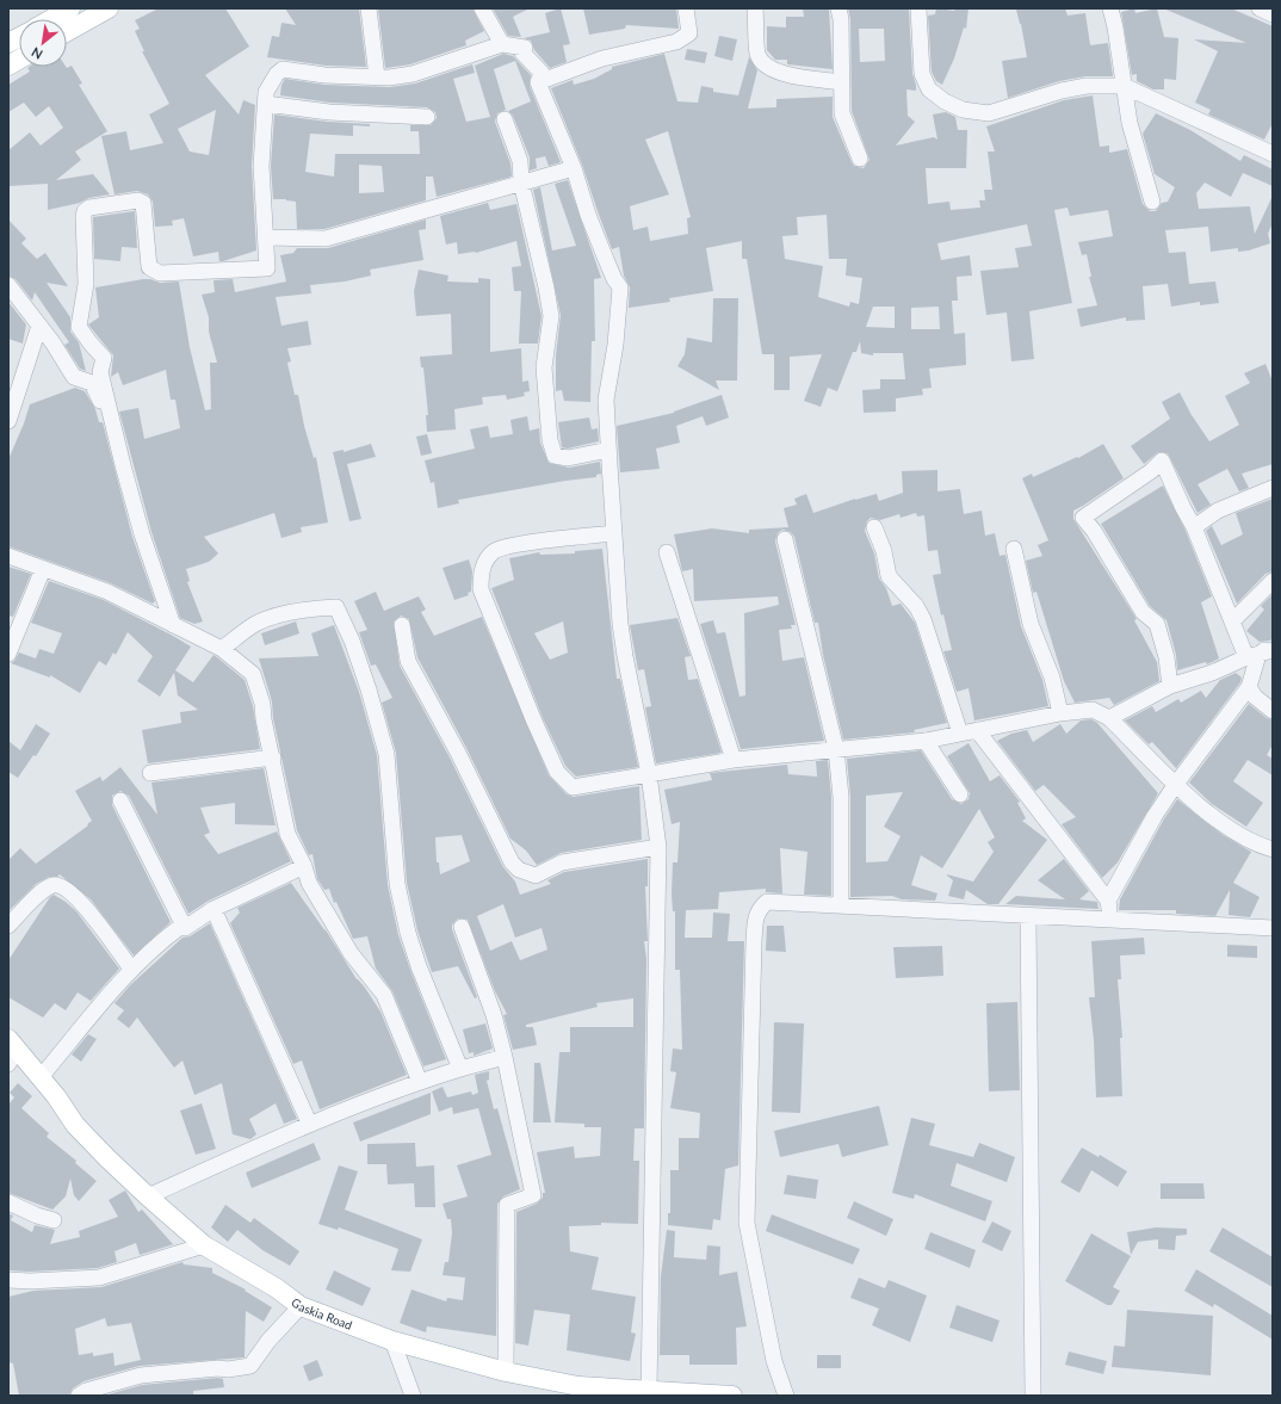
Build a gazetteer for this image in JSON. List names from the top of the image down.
{
  "streets": {
    "main road": ["Gaskia Road"]
  },
  "north": "bottom left"
}
